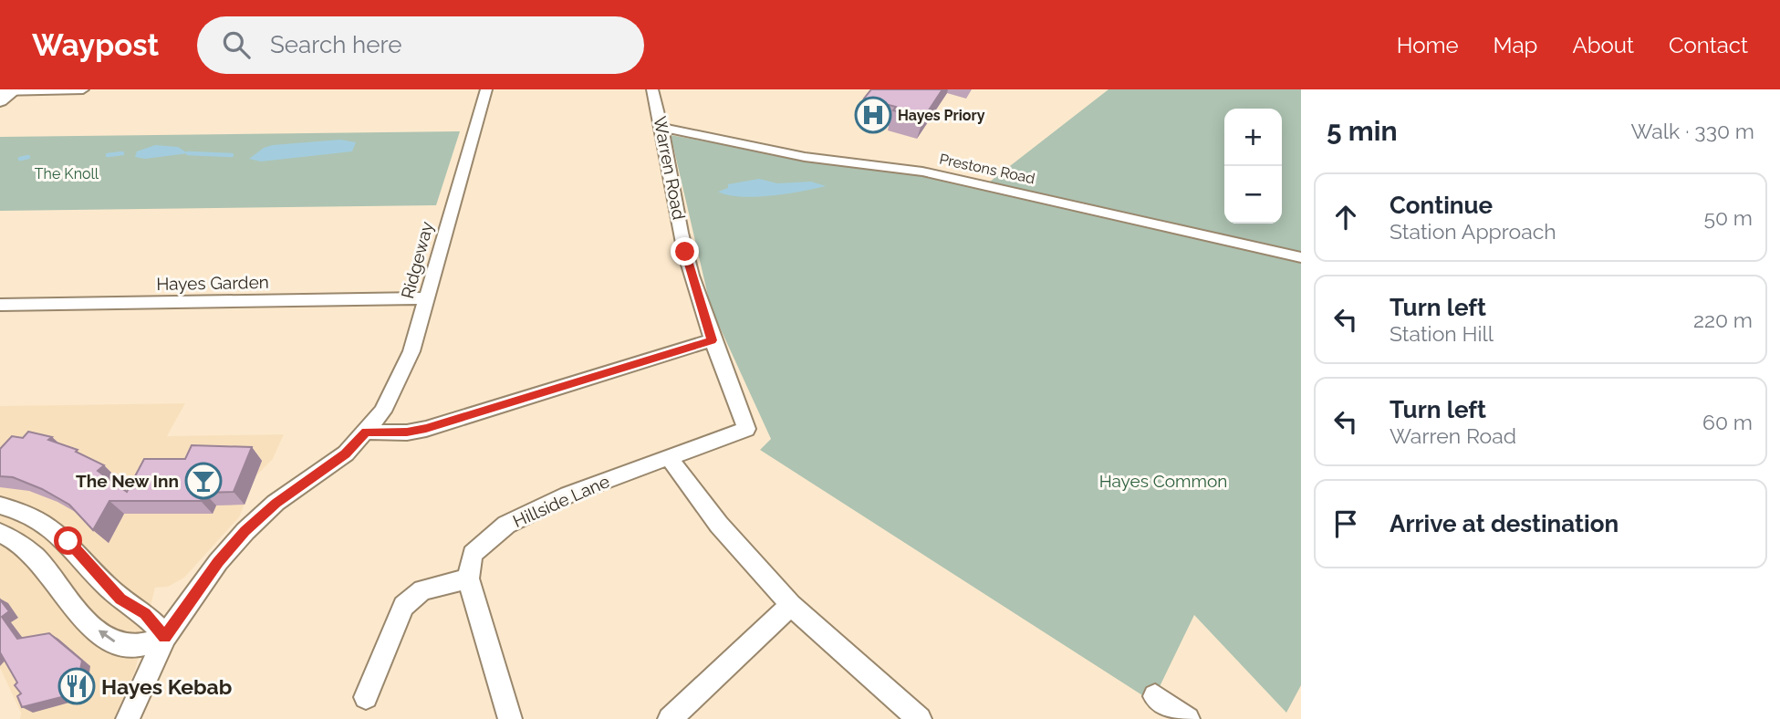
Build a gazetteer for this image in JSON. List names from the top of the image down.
{
  "streets": {
    "street": [
      "Warren Road",
      "Prestons Road",
      "Ridgeway",
      "Hayes Garden",
      "Hillside Lane"
    ]
  },
  "crossings": [
    ["Warren Road", "Prestons Road"],
    ["Warren Road", "Hillside Lane"],
    ["Ridgeway", "Hayes Garden"]
  ],
  "parks": ["The Knoll", "Hayes Common"],
  "places": {
    "hospital": ["Hayes Priory"],
    "bar": ["The New Inn"],
    "restaurant": ["Hayes Kebab"]
  },
  "page": {
    "header": "Waypost",
    "search": "Search here",
    "nav": [
      "Home",
      "Map",
      "About",
      "Contact"
    ],
    "heading": ["5 min", "Walk · 330 m"],
    "map_buttons": ["+", "−"],
    "list": [
      ["Continue", "Station Approach", "50 m"],
      ["Turn left", "Station Hill", "220 m"],
      ["Turn left", "Warren Road", "60 m"],
      "Arrive at destination"
    ]
  }
}
